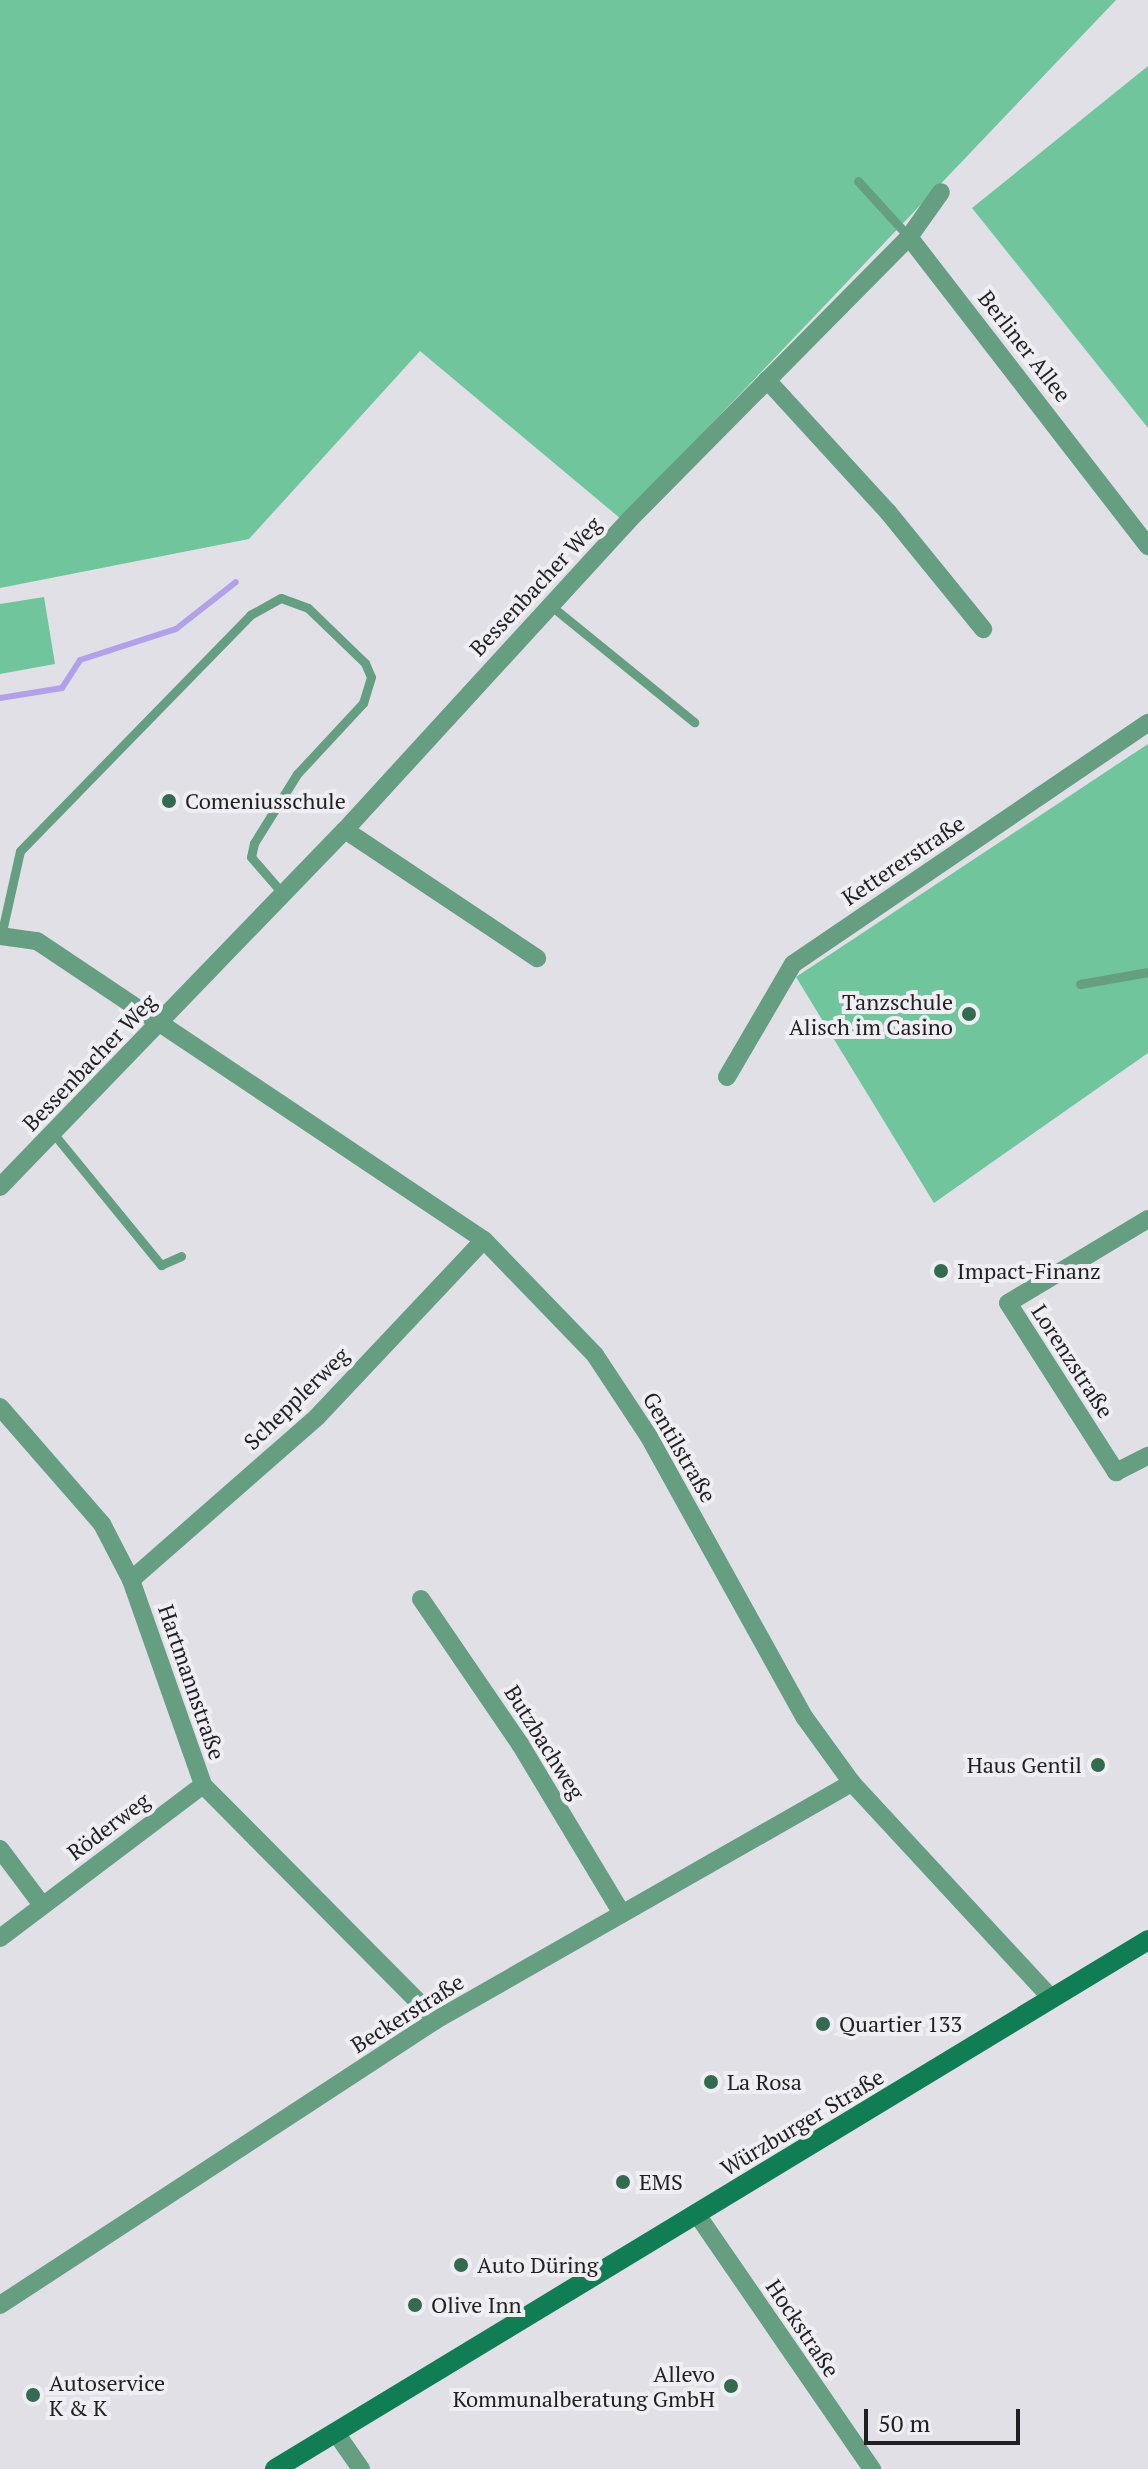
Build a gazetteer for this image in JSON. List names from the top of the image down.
{
  "streets": {
    "main road": ["Würzburger Straße"],
    "street": [
      "Berliner Allee",
      "Bessenbacher Weg",
      "Kettererstraße",
      "Lorenzstraße",
      "Schepplerweg",
      "Gentilstraße",
      "Hartmannstraße",
      "Butzbachweg",
      "Röderweg",
      "Beckerstraße",
      "Hockstraße"
    ]
  },
  "crossings": [
    ["Berliner Allee", "Bessenbacher Weg"],
    ["Bessenbacher Weg", "Gentilstraße"],
    ["Schepplerweg", "Gentilstraße"],
    ["Schepplerweg", "Hartmannstraße"],
    ["Gentilstraße", "Beckerstraße"],
    ["Gentilstraße", "Würzburger Straße"],
    ["Hartmannstraße", "Röderweg"],
    ["Hartmannstraße", "Beckerstraße"],
    ["Butzbachweg", "Beckerstraße"],
    ["Würzburger Straße", "Hockstraße"]
  ],
  "places": [
    "Comeniusschule",
    "Tanzschule Alisch im Casino",
    "Impact-Finanz",
    "Haus Gentil",
    "Quartier 133",
    "La Rosa",
    "EMS",
    "Auto Düring",
    "Olive Inn",
    "Allevo Kommunalberatung GmbH",
    "Autoservice K & K"
  ],
  "scale_bar": "50 m"
}
